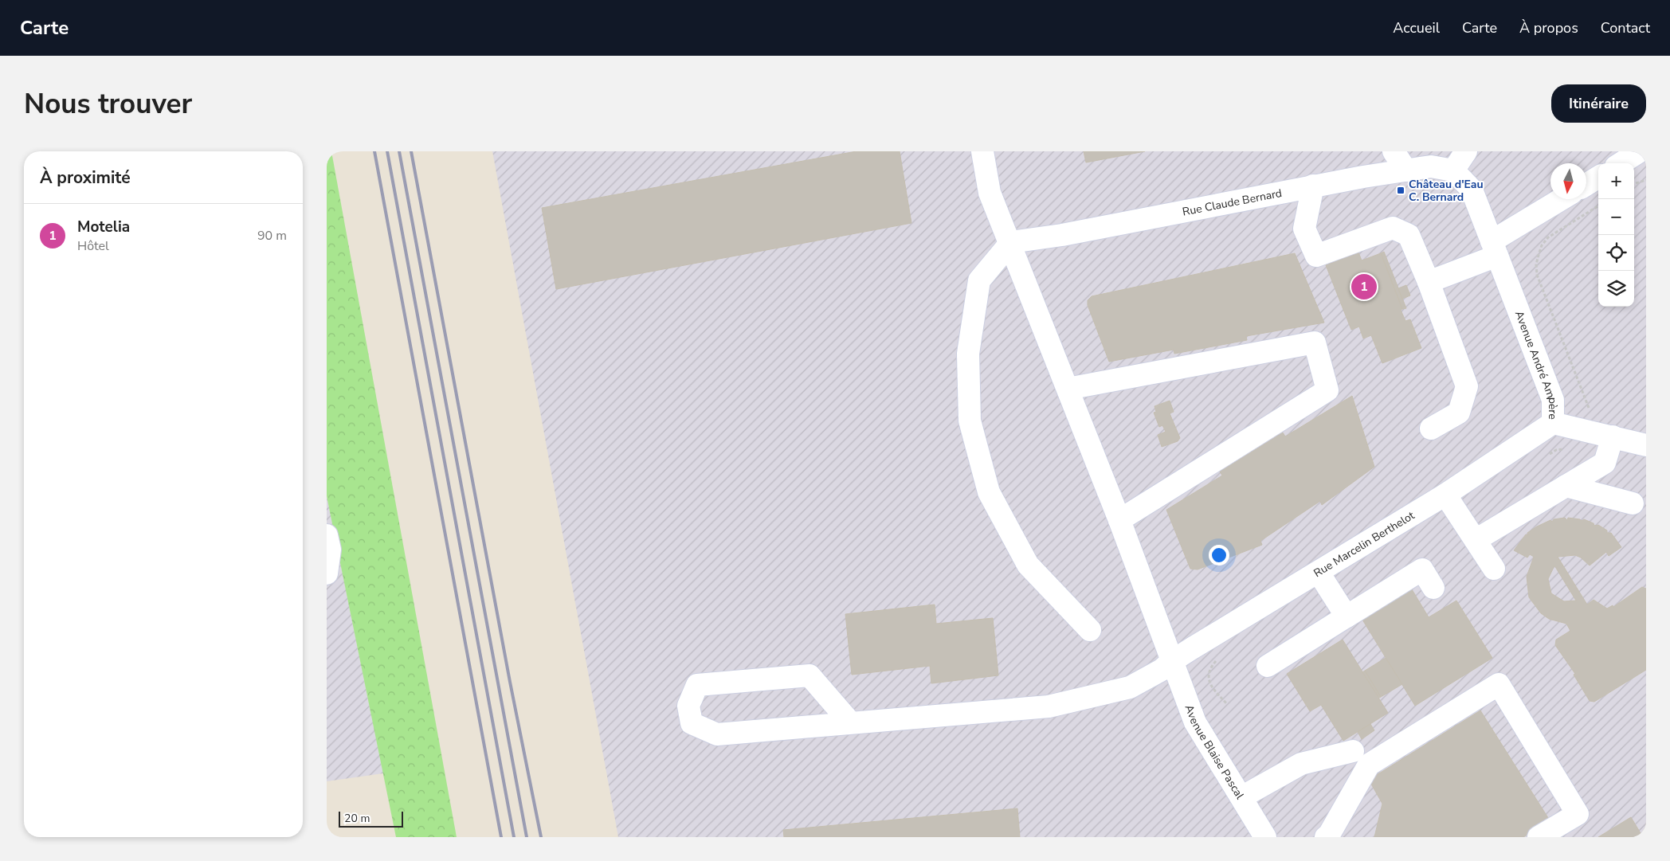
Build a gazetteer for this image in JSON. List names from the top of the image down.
{
  "streets": {
    "street": [
      "Rue Claude Bernard",
      "Avenue André Ampère",
      "Rue Marcelin Berthelot",
      "Avenue Blaise Pascal"
    ]
  },
  "crossings": [
    ["Rue Claude Bernard", "Avenue André Ampère"],
    ["Rue Claude Bernard", "Avenue Blaise Pascal"],
    ["Avenue André Ampère", "Rue Marcelin Berthelot"],
    ["Rue Marcelin Berthelot", "Avenue Blaise Pascal"]
  ],
  "places": {
    "transit": ["Château d'Eau C. Bernard"]
  },
  "scale_bar": "20 m",
  "north": "bottom",
  "page": {
    "header": "Carte",
    "nav": [
      "Accueil",
      "Carte",
      "À propos",
      "Contact"
    ],
    "buttons": "Itinéraire",
    "title": "Nous trouver",
    "heading": "À proximité",
    "map_buttons": ["+", "−"],
    "list": [
      {
        "mark": "1",
        "name": "Motelia",
        "note": "Hôtel",
        "value": "90 m"
      }
    ],
    "pins": "1",
    "scale": "20 m"
  }
}
